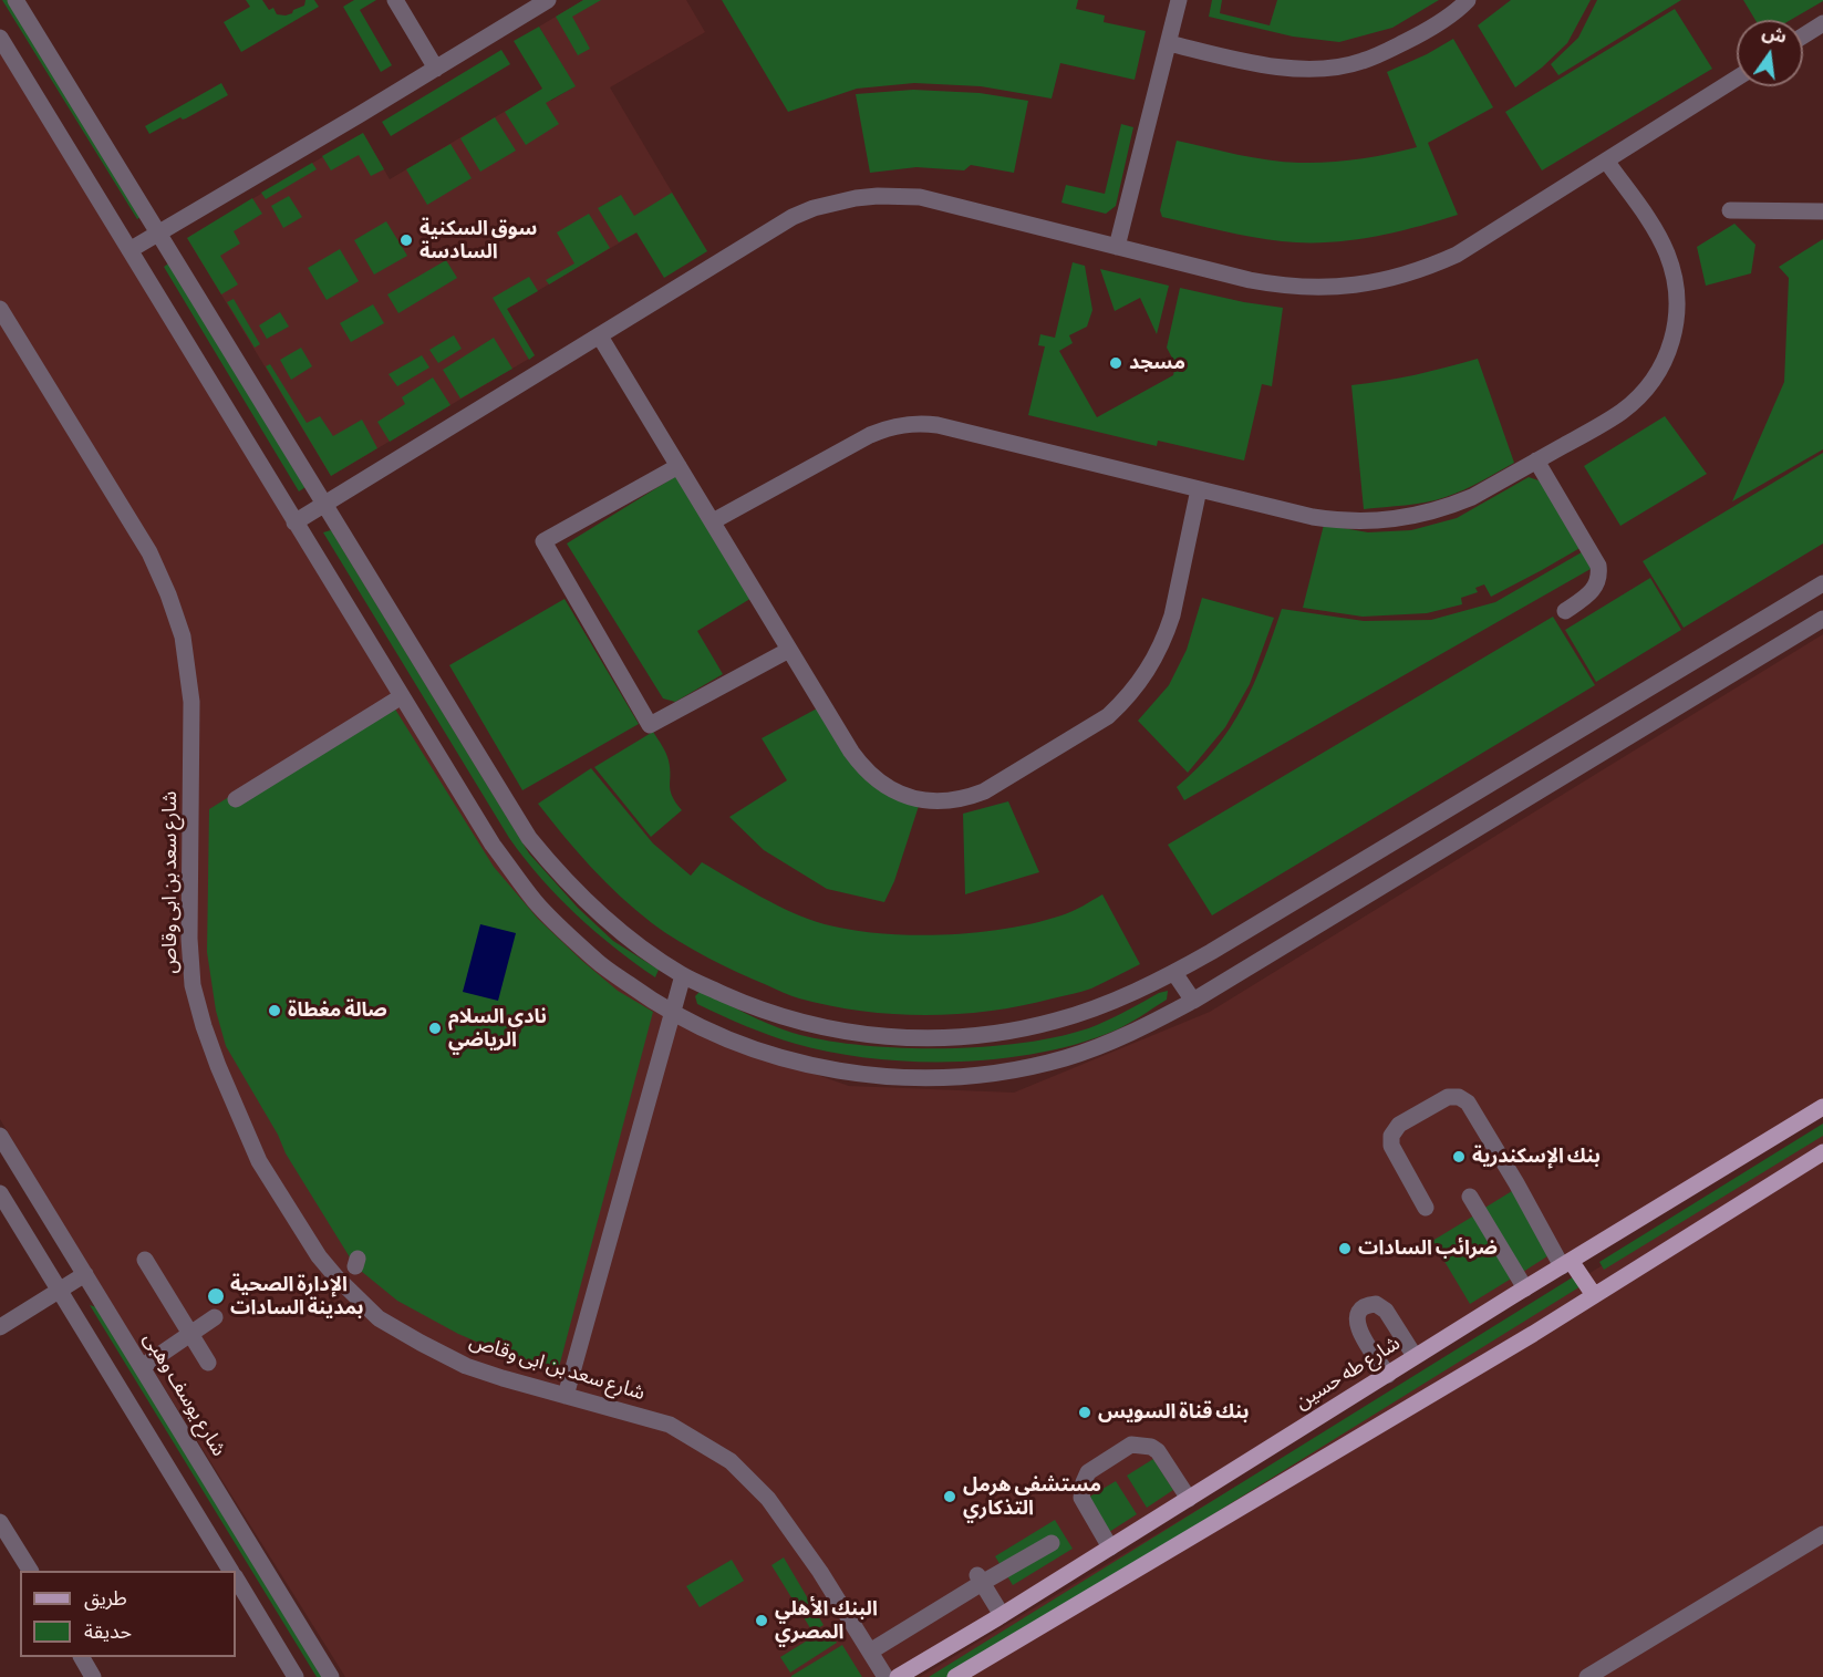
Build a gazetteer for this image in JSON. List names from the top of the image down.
{
  "streets": {
    "main road": ["شارع طه حسين"],
    "street": ["شارع سعد بن ابى وقاص", "شارع يوسف وهبى"]
  },
  "places": [
    "سوق السكنية السادسة",
    "مسجد",
    "صالة مغطاة",
    "نادي السلام الرياضي",
    "بنك الإسكندرية",
    "ضرائب السادات",
    "الإدارة الصحية بمدينة السادات",
    "بنك قناة السويس",
    "مستشفى هرمل التذكاري",
    "البنك الأهلي المصري"
  ],
  "legend": ["طريق", "حديقة"],
  "north": "top"
}
